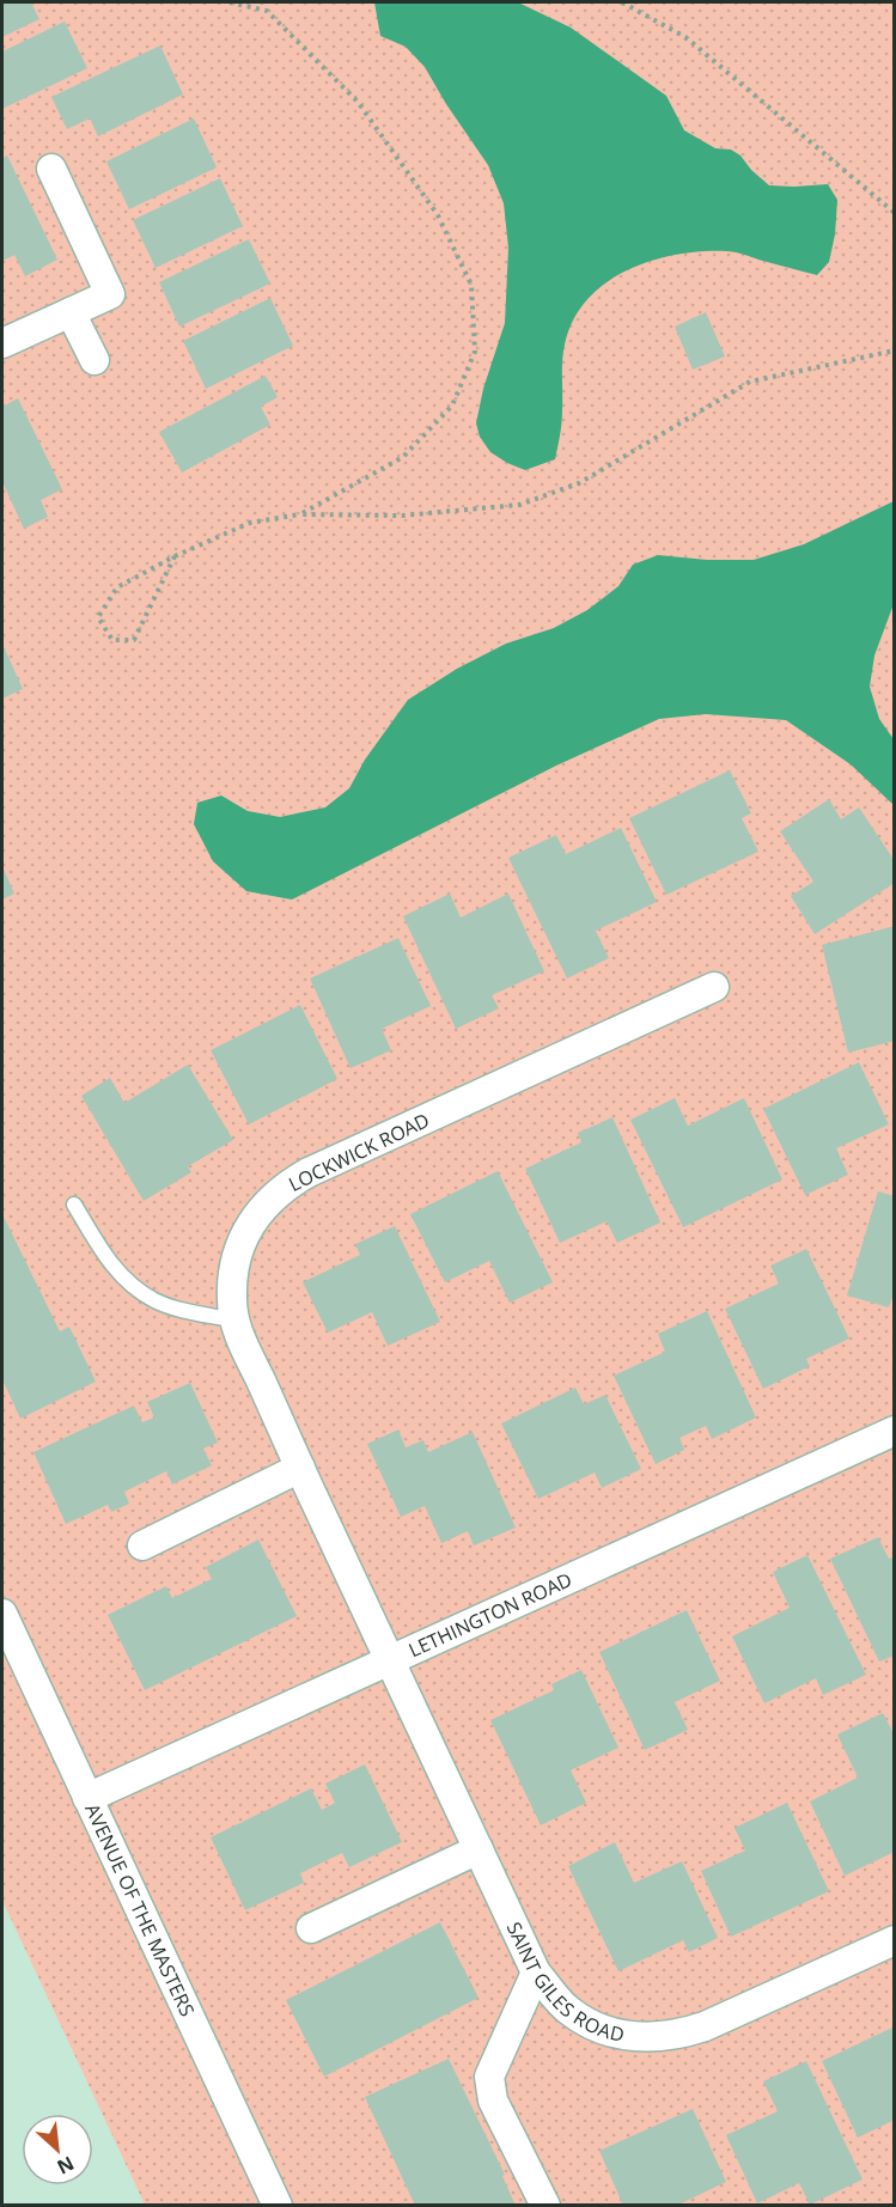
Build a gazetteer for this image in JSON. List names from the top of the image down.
{
  "streets": {
    "street": [
      "LOCKWICK ROAD",
      "LETHINGTON ROAD",
      "AVENUE OF THE MASTERS",
      "SAINT GILES ROAD"
    ]
  },
  "crossings": [
    ["LOCKWICK ROAD", "LETHINGTON ROAD"],
    ["LOCKWICK ROAD", "SAINT GILES ROAD"],
    ["LETHINGTON ROAD", "AVENUE OF THE MASTERS"],
    ["LETHINGTON ROAD", "SAINT GILES ROAD"]
  ],
  "north": "bottom right"
}
